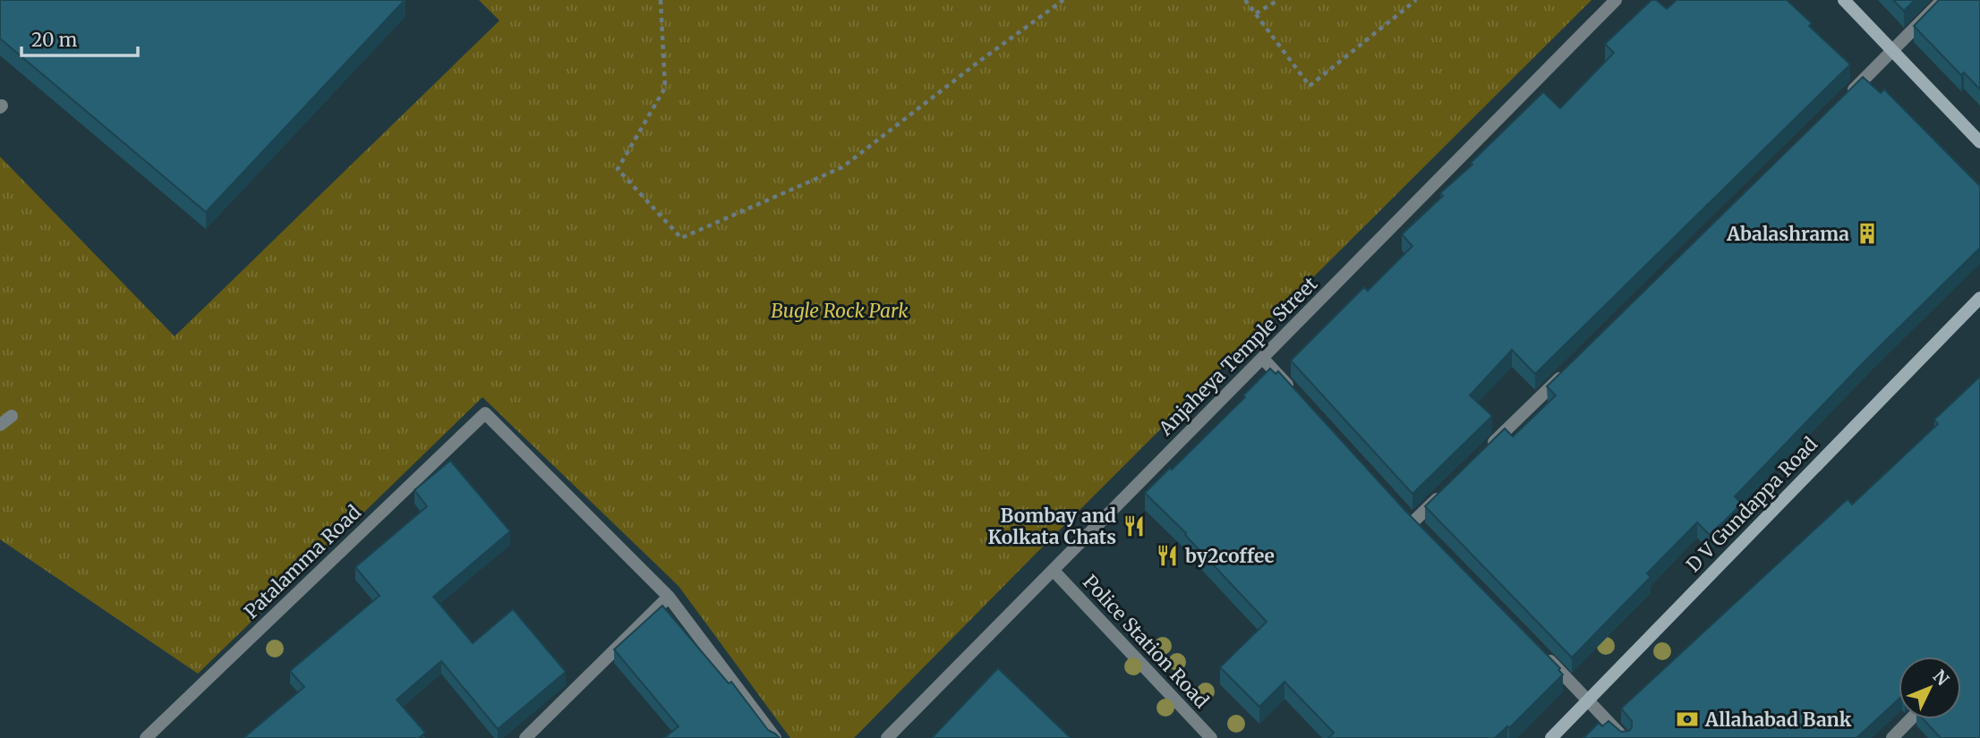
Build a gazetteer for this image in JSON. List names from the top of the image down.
{
  "streets": {
    "street": [
      "Anjaheya Temple Street",
      "D V Gundappa Road",
      "Patalamma Road",
      "Police Station Road"
    ]
  },
  "crossings": [
    ["Anjaheya Temple Street", "Police Station Road"]
  ],
  "parks": ["Bugle Rock Park"],
  "places": {
    "building": ["Abalashrama"],
    "restaurant": ["Bombay and Kolkata Chats", "by2coffee"],
    "bank": ["Allahabad Bank"]
  },
  "scale_bar": "20 m",
  "north": "top right"
}
